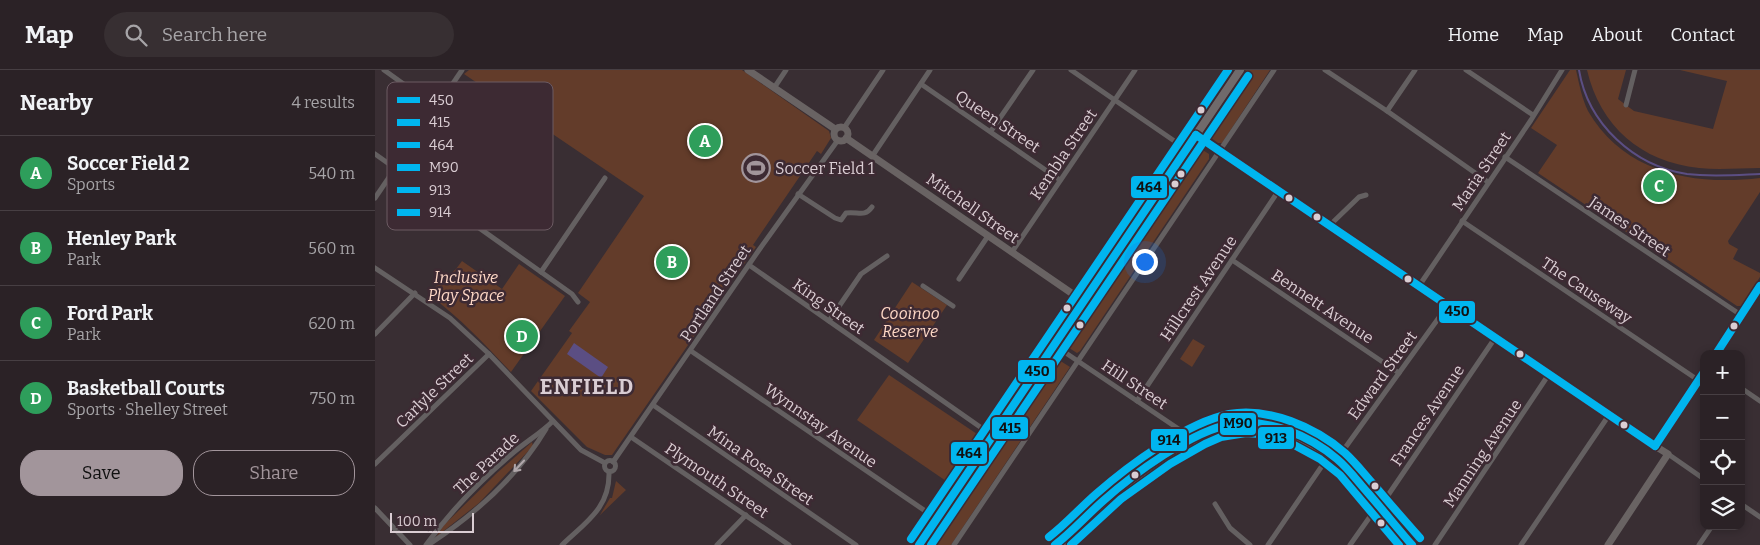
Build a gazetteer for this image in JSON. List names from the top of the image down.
{
  "streets": {
    "street": [
      "Queen Street",
      "Kembla Street",
      "Maria Street",
      "Mitchell Street",
      "James Street",
      "Hillcrest Avenue",
      "The Causeway",
      "Portland Street",
      "King Street",
      "Bennett Avenue",
      "Edward Street",
      "Hill Street",
      "Carlyle Street",
      "Frances Avenue",
      "Wynnstay Avenue",
      "Manning Avenue",
      "The Parade",
      "Mina Rosa Street",
      "Plymouth Street"
    ]
  },
  "crossings": [
    ["Queen Street", "Kembla Street"],
    ["Kembla Street", "Mitchell Street"],
    ["Maria Street", "James Street"],
    ["Maria Street", "The Causeway"],
    ["Mitchell Street", "Portland Street"],
    ["Hillcrest Avenue", "Bennett Avenue"],
    ["Hillcrest Avenue", "Hill Street"],
    ["Portland Street", "King Street"],
    ["Portland Street", "Wynnstay Avenue"],
    ["Portland Street", "Mina Rosa Street"],
    ["Portland Street", "Plymouth Street"],
    ["Bennett Avenue", "Edward Street"]
  ],
  "districts": ["ENFIELD"],
  "parks": ["Inclusive Play Space", "Cooinoo Reserve"],
  "places": {
    "sports": ["Soccer Field 1"]
  },
  "lines": [
    "transit line 464",
    "transit line 415",
    "transit line 450",
    "transit line 914",
    "transit line M90",
    "transit line 913"
  ],
  "legend": [
    "450",
    "415",
    "464",
    "M90",
    "913",
    "914"
  ],
  "scale_bar": "100 m",
  "page": {
    "header": "Map",
    "search": "Search here",
    "nav": [
      "Home",
      "Map",
      "About",
      "Contact"
    ],
    "heading": ["Nearby", "4 results"],
    "pins": [
      "A",
      "C",
      "B",
      "D"
    ],
    "list": [
      {
        "mark": "A",
        "name": "Soccer Field 2",
        "note": "Sports",
        "value": "540 m"
      },
      {
        "mark": "B",
        "name": "Henley Park",
        "note": "Park",
        "value": "560 m"
      },
      {
        "mark": "C",
        "name": "Ford Park",
        "note": "Park",
        "value": "620 m"
      },
      {
        "mark": "D",
        "name": "Basketball Courts",
        "note": "Sports · Shelley Street",
        "value": "750 m"
      }
    ],
    "map_buttons": ["+", "−"],
    "buttons": ["Save", "Share"],
    "scale": "100 m"
  }
}
